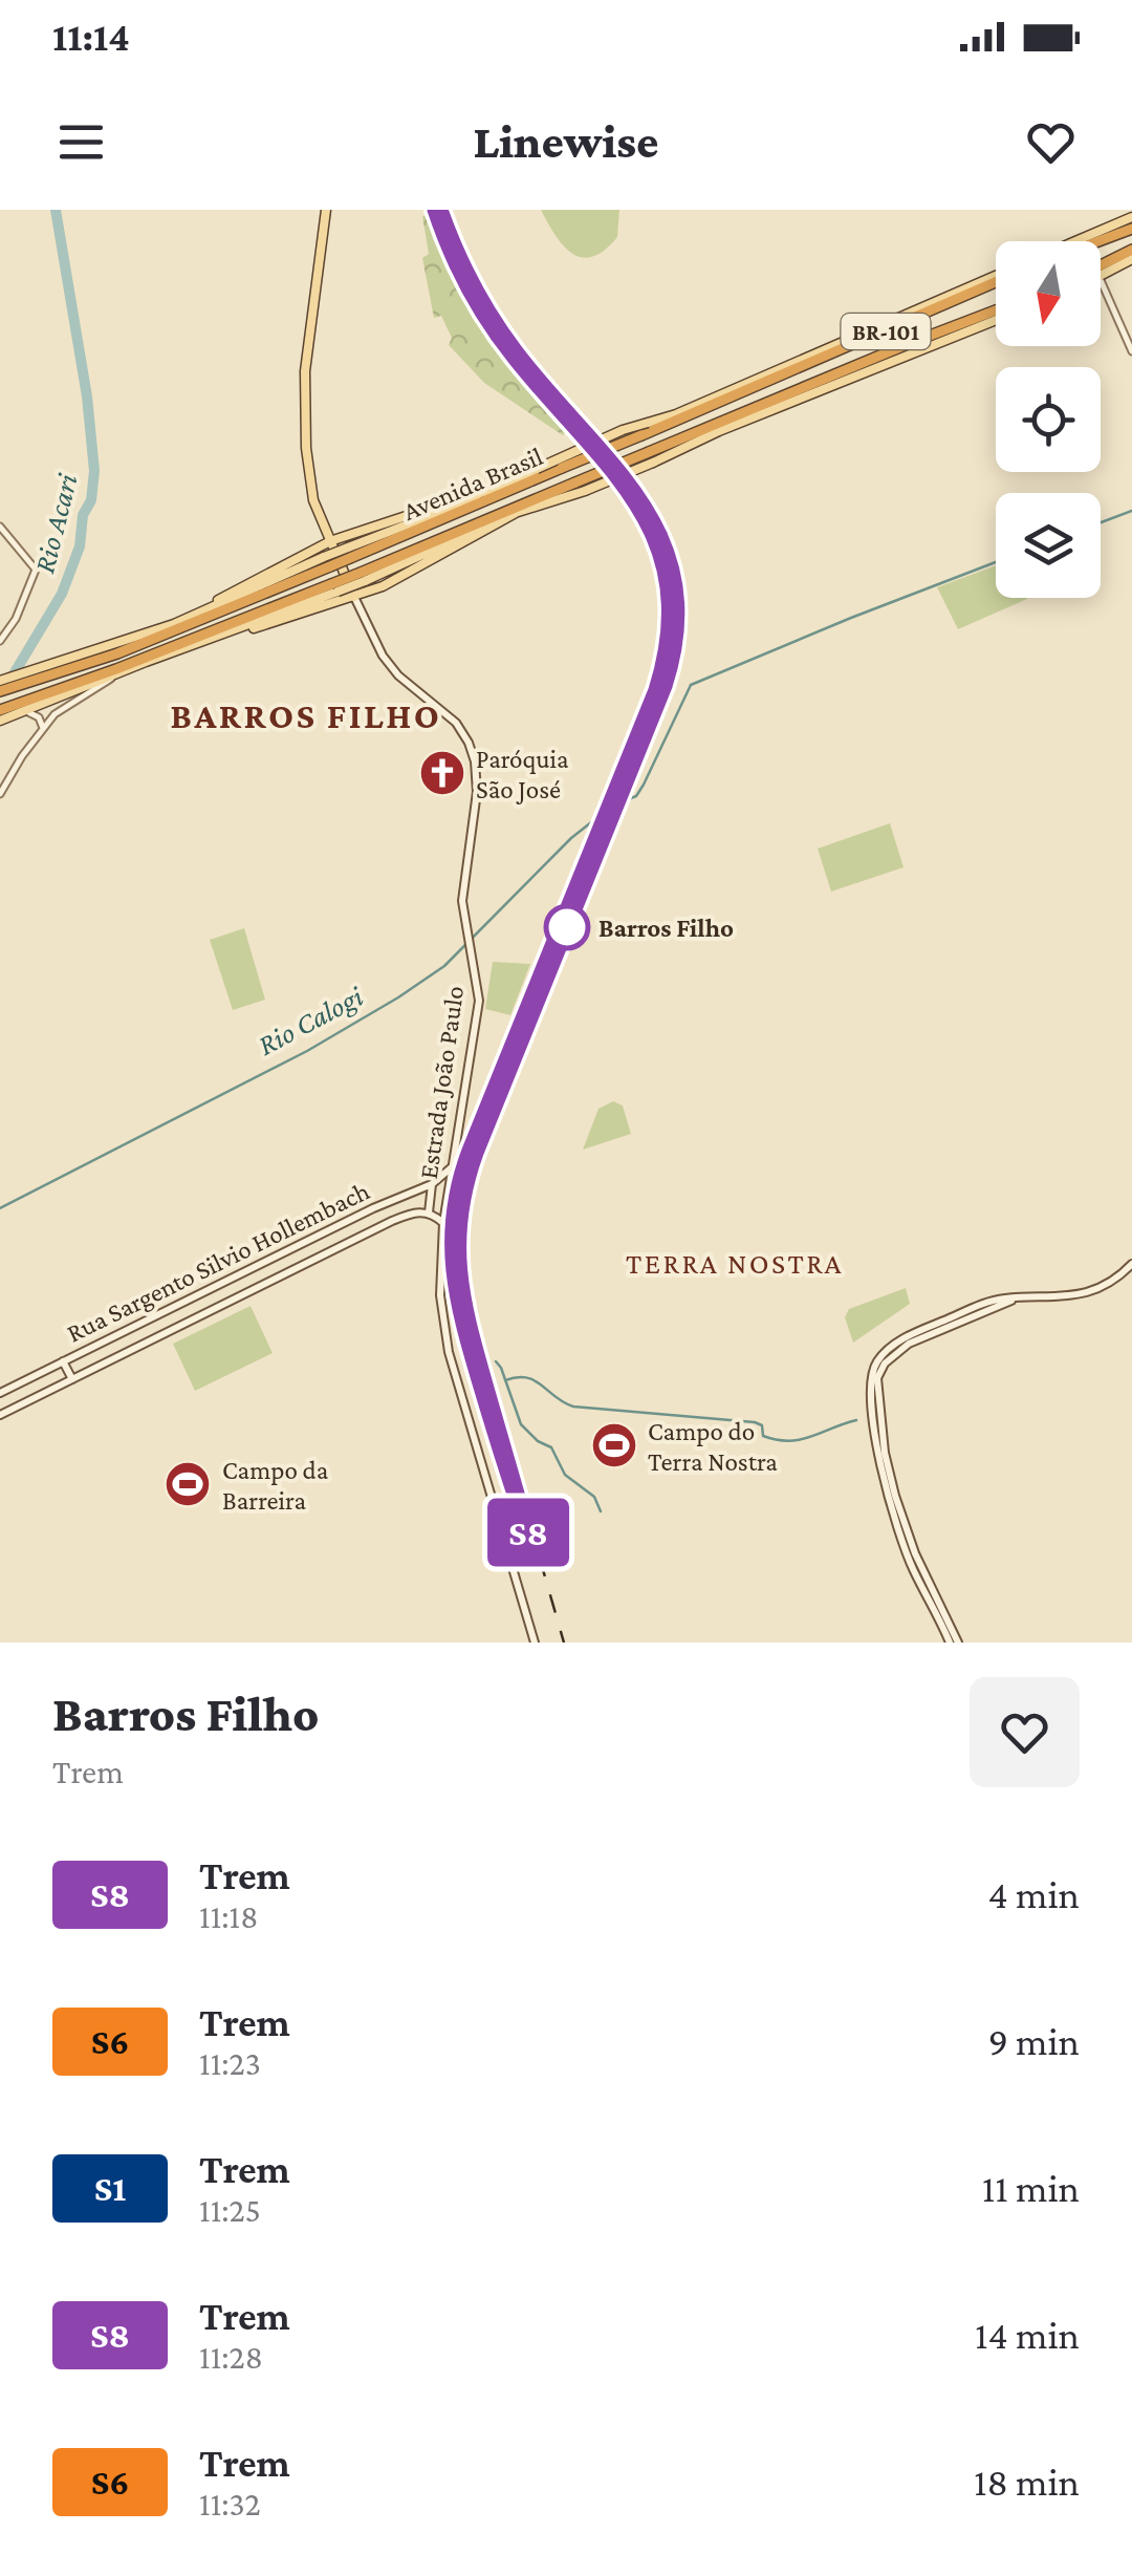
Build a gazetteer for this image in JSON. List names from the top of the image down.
{
  "streets": {
    "highway": ["BR-101", "Avenida Brasil"],
    "main road": ["Estrada João Paulo", "Rua Sargento Silvio Hollembach"]
  },
  "crossings": [
    ["Estrada João Paulo", "Rua Sargento Silvio Hollembach"]
  ],
  "districts": ["BARROS FILHO", "TERRA NOSTRA"],
  "water": ["Rio Acari", "Rio Calogi"],
  "places": {
    "church": ["Paróquia São José"],
    "other": ["Barros Filho"],
    "sports": ["Campo do Terra Nostra", "Campo da Barreira"]
  },
  "north": "bottom",
  "page": {
    "status": "11:14",
    "header": "Linewise",
    "on_map": "S8",
    "heading": ["Barros Filho", "Trem"],
    "list": [
      {
        "mark": "S8",
        "name": "Trem",
        "note": "11:18",
        "value": "4 min"
      },
      {
        "mark": "S6",
        "name": "Trem",
        "note": "11:23",
        "value": "9 min"
      },
      {
        "mark": "S1",
        "name": "Trem",
        "note": "11:25",
        "value": "11 min"
      },
      {
        "mark": "S8",
        "name": "Trem",
        "note": "11:28",
        "value": "14 min"
      },
      {
        "mark": "S6",
        "name": "Trem",
        "note": "11:32",
        "value": "18 min"
      }
    ]
  }
}
